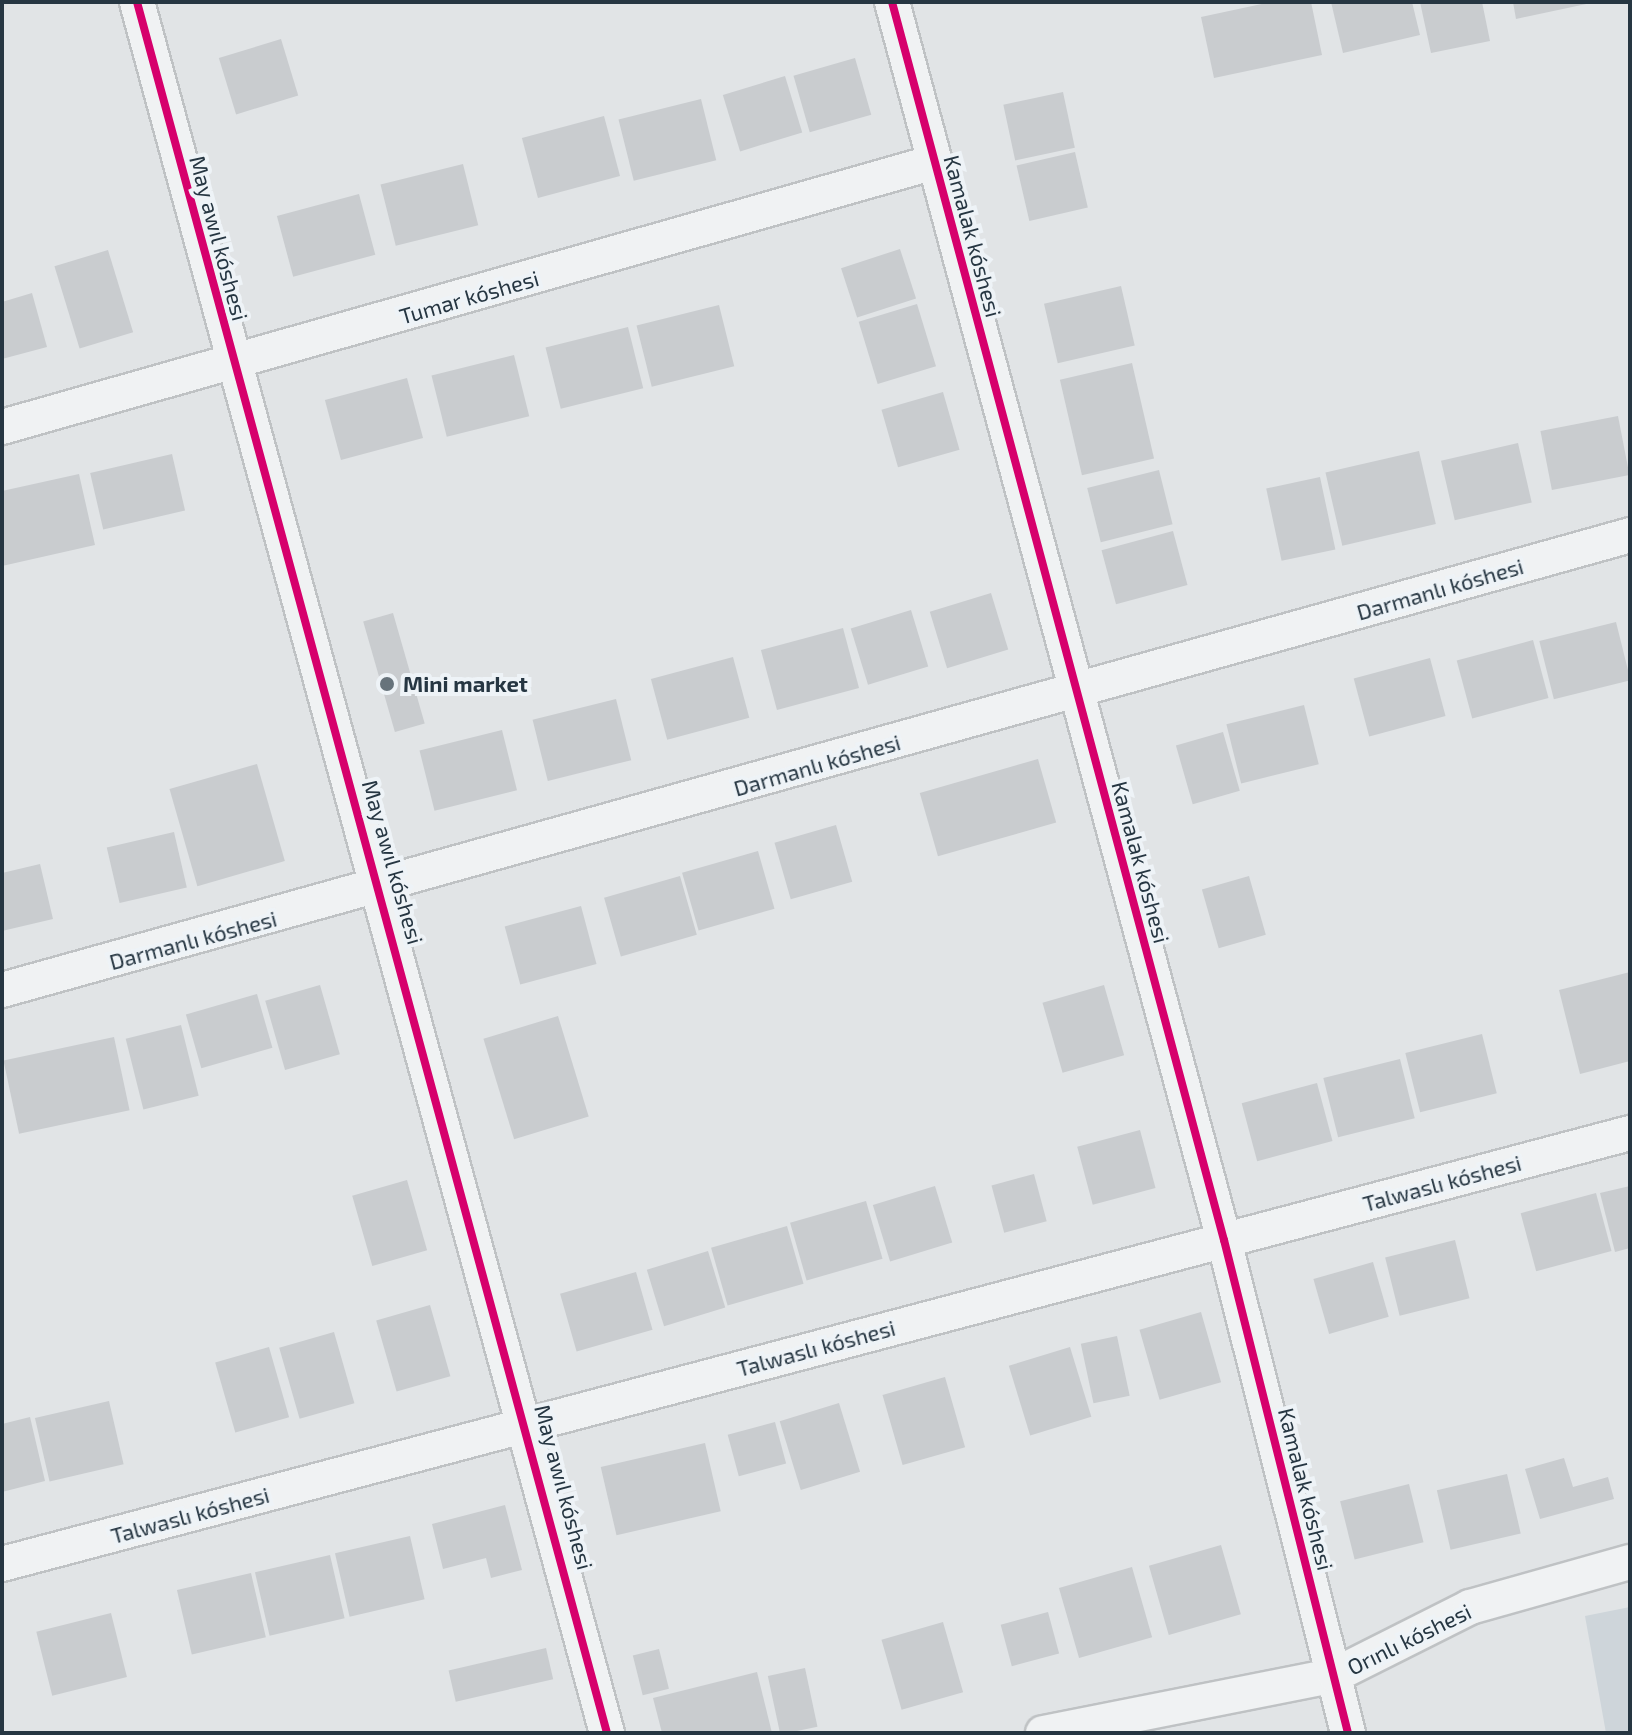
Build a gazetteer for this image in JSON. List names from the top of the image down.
{
  "streets": {
    "street": [
      "Kamalak kóshesi",
      "May awıl kóshesi",
      "Tumar kóshesi",
      "Darmanlı kóshesi",
      "Talwaslı kóshesi",
      "Orınlı kóshesi"
    ]
  },
  "crossings": [
    ["Kamalak kóshesi", "Tumar kóshesi"],
    ["Kamalak kóshesi", "Darmanlı kóshesi"],
    ["Kamalak kóshesi", "Talwaslı kóshesi"],
    ["Kamalak kóshesi", "Orınlı kóshesi"],
    ["May awıl kóshesi", "Tumar kóshesi"],
    ["May awıl kóshesi", "Darmanlı kóshesi"],
    ["May awıl kóshesi", "Talwaslı kóshesi"]
  ],
  "places": ["Mini market"]
}
